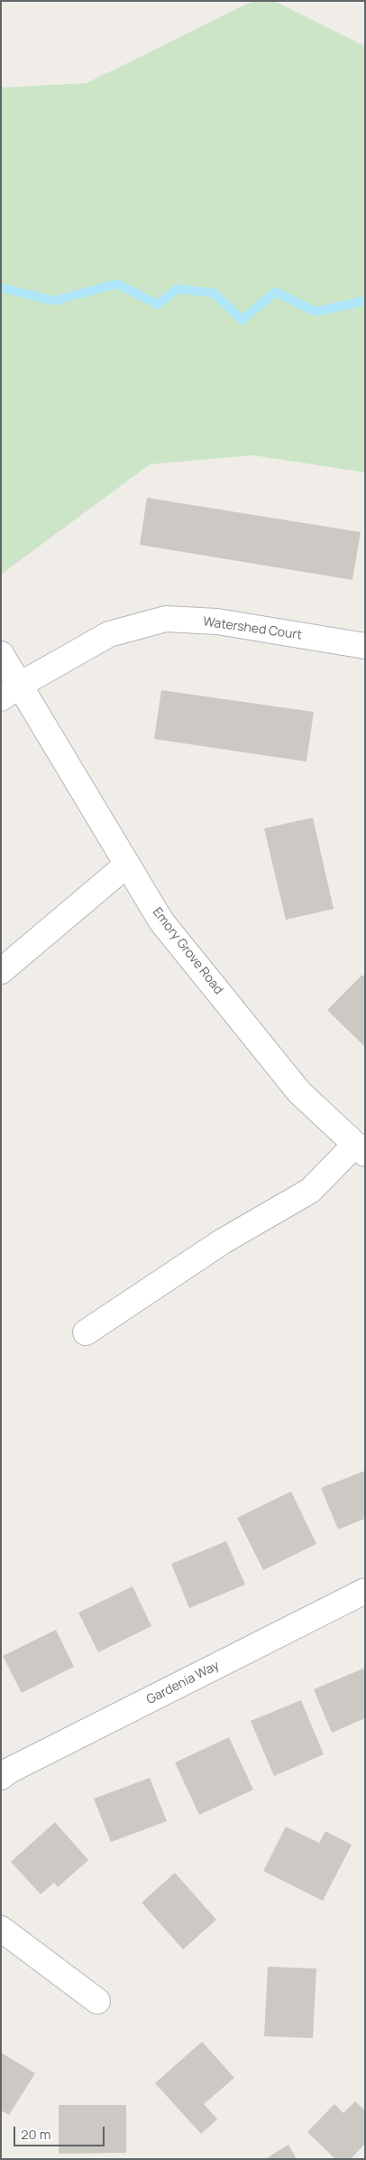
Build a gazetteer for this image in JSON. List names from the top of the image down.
{
  "streets": {
    "street": ["Watershed Court", "Emory Grove Road", "Gardenia Way"]
  },
  "crossings": [
    ["Watershed Court", "Emory Grove Road"]
  ],
  "scale_bar": "20 m"
}
